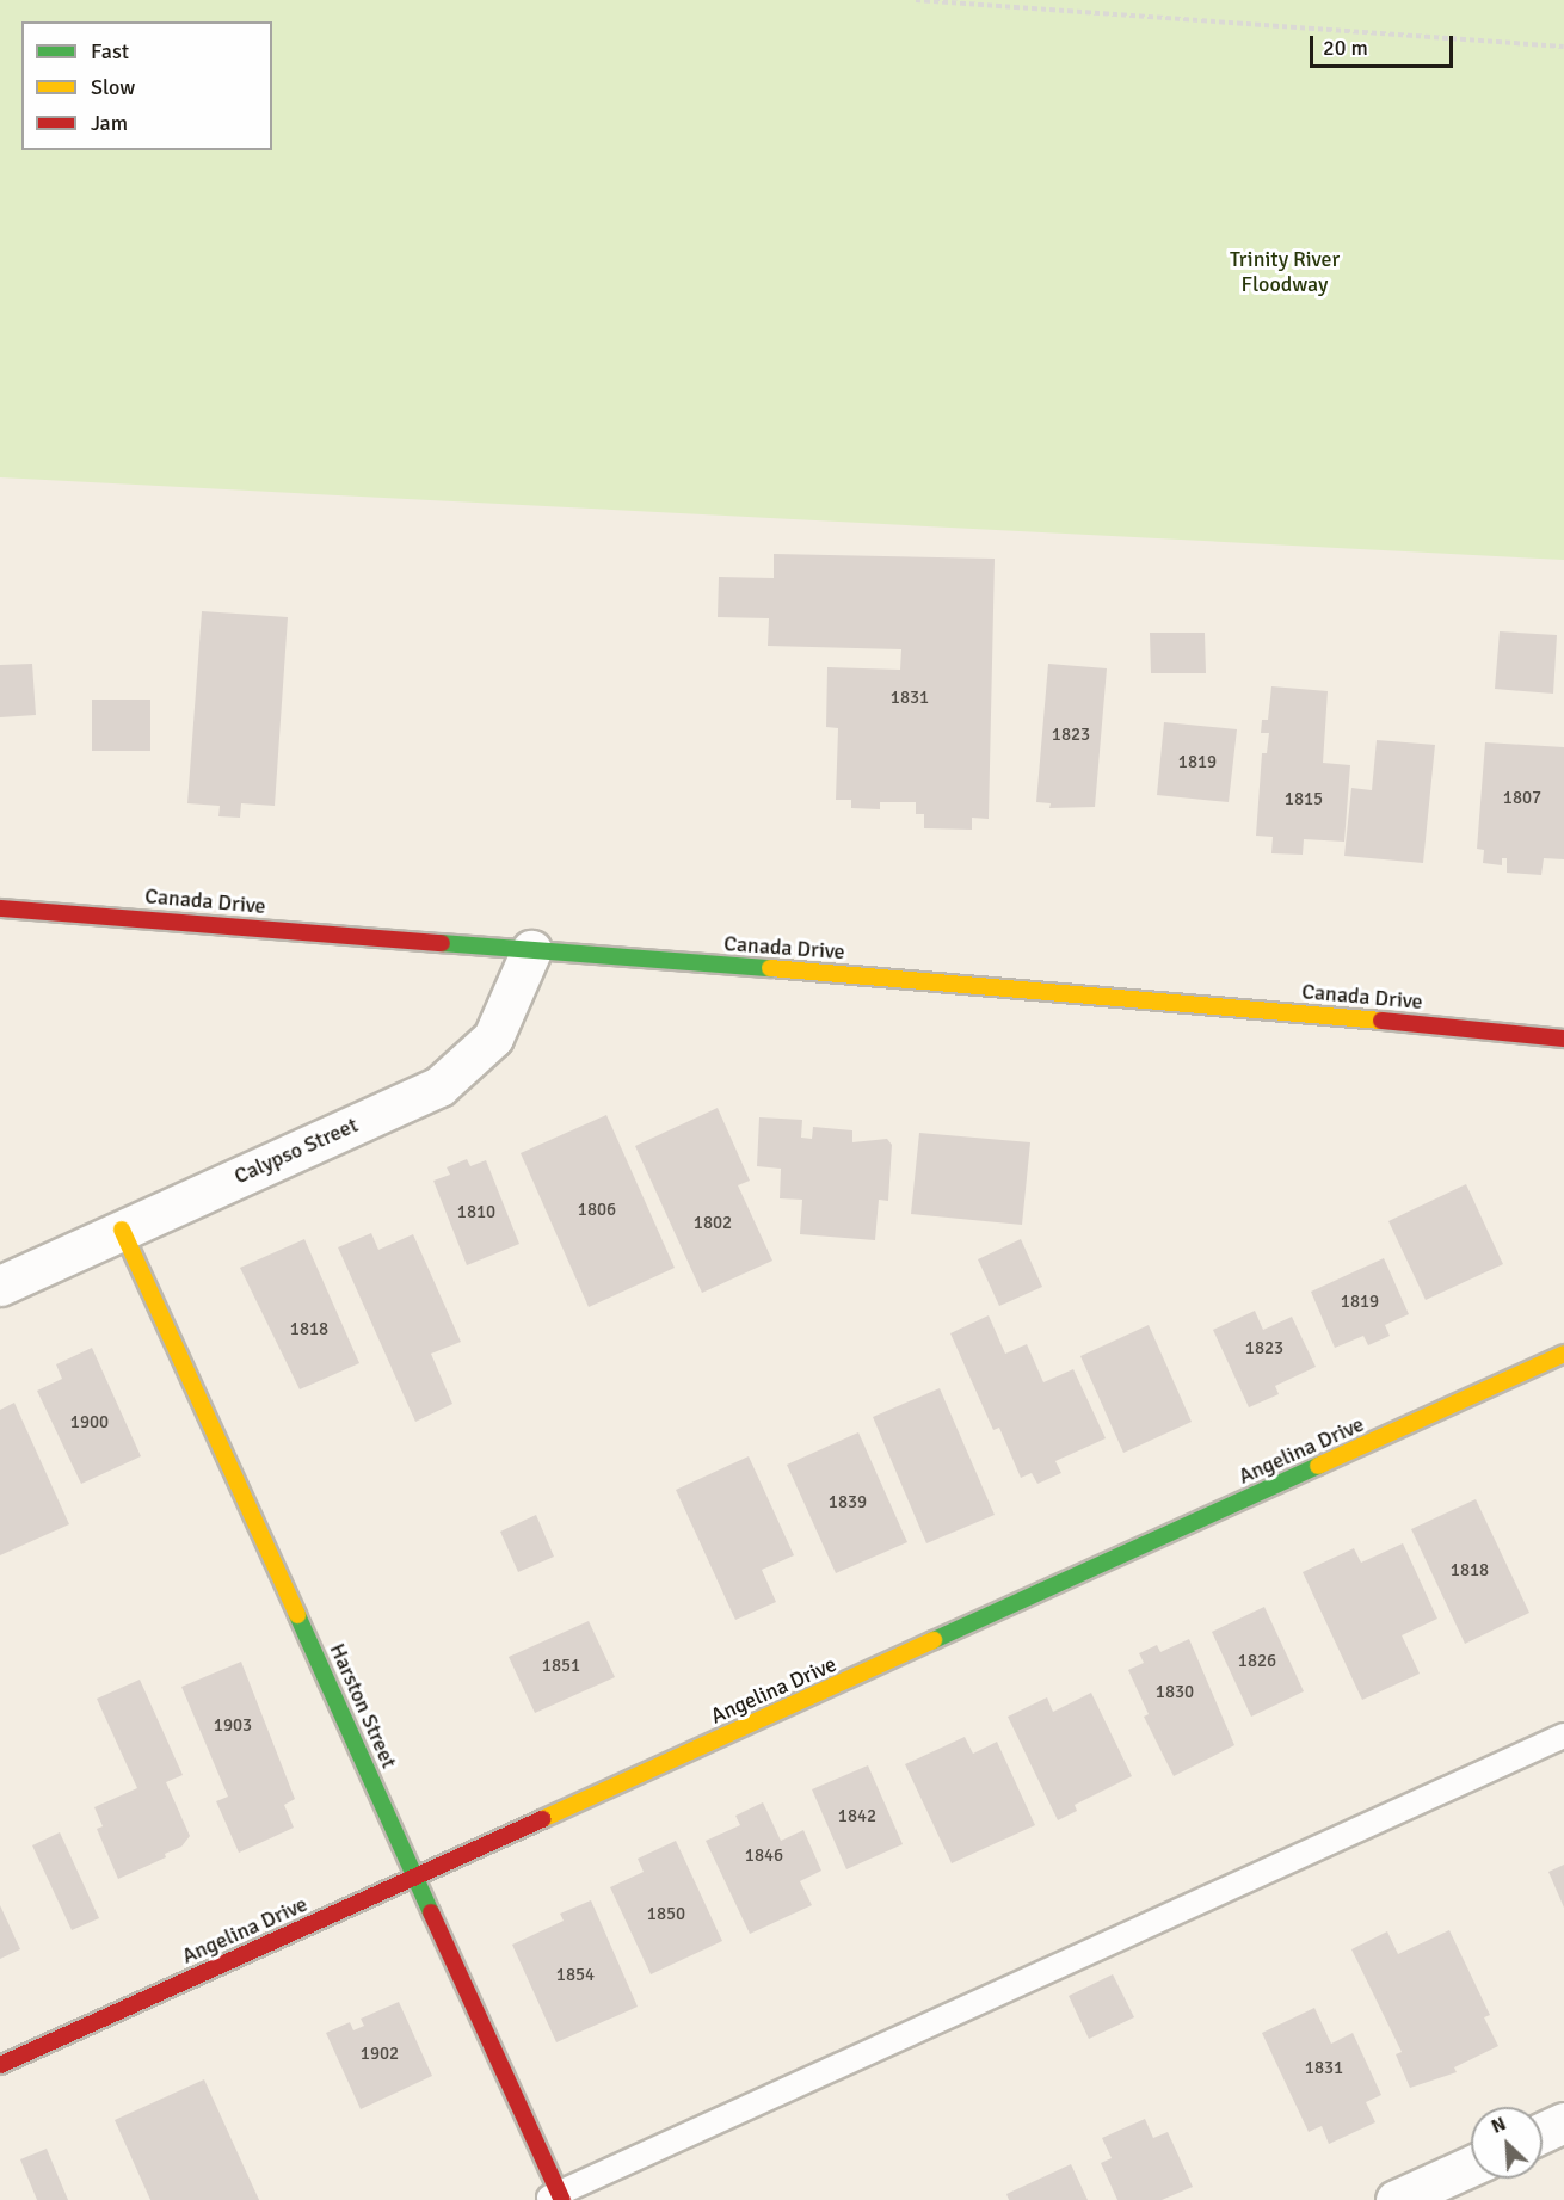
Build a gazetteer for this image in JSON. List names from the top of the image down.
{
  "streets": {
    "street": [
      "Canada Drive",
      "Calypso Street",
      "Angelina Drive",
      "Harston Street"
    ]
  },
  "crossings": [
    ["Canada Drive", "Calypso Street"],
    ["Calypso Street", "Harston Street"],
    ["Angelina Drive", "Harston Street"]
  ],
  "parks": ["Trinity River Floodway"],
  "house_numbers": [
    "1831",
    "1823",
    "1819",
    "1807",
    "1815",
    "1806",
    "1810",
    "1802",
    "1819",
    "1818",
    "1823",
    "1900",
    "1839",
    "1818",
    "1826",
    "1851",
    "1830",
    "1903",
    "1842",
    "1846",
    "1850",
    "1854",
    "1902",
    "1831"
  ],
  "legend": ["Fast", "Slow", "Jam"],
  "scale_bar": "20 m",
  "north": "top left"
}
